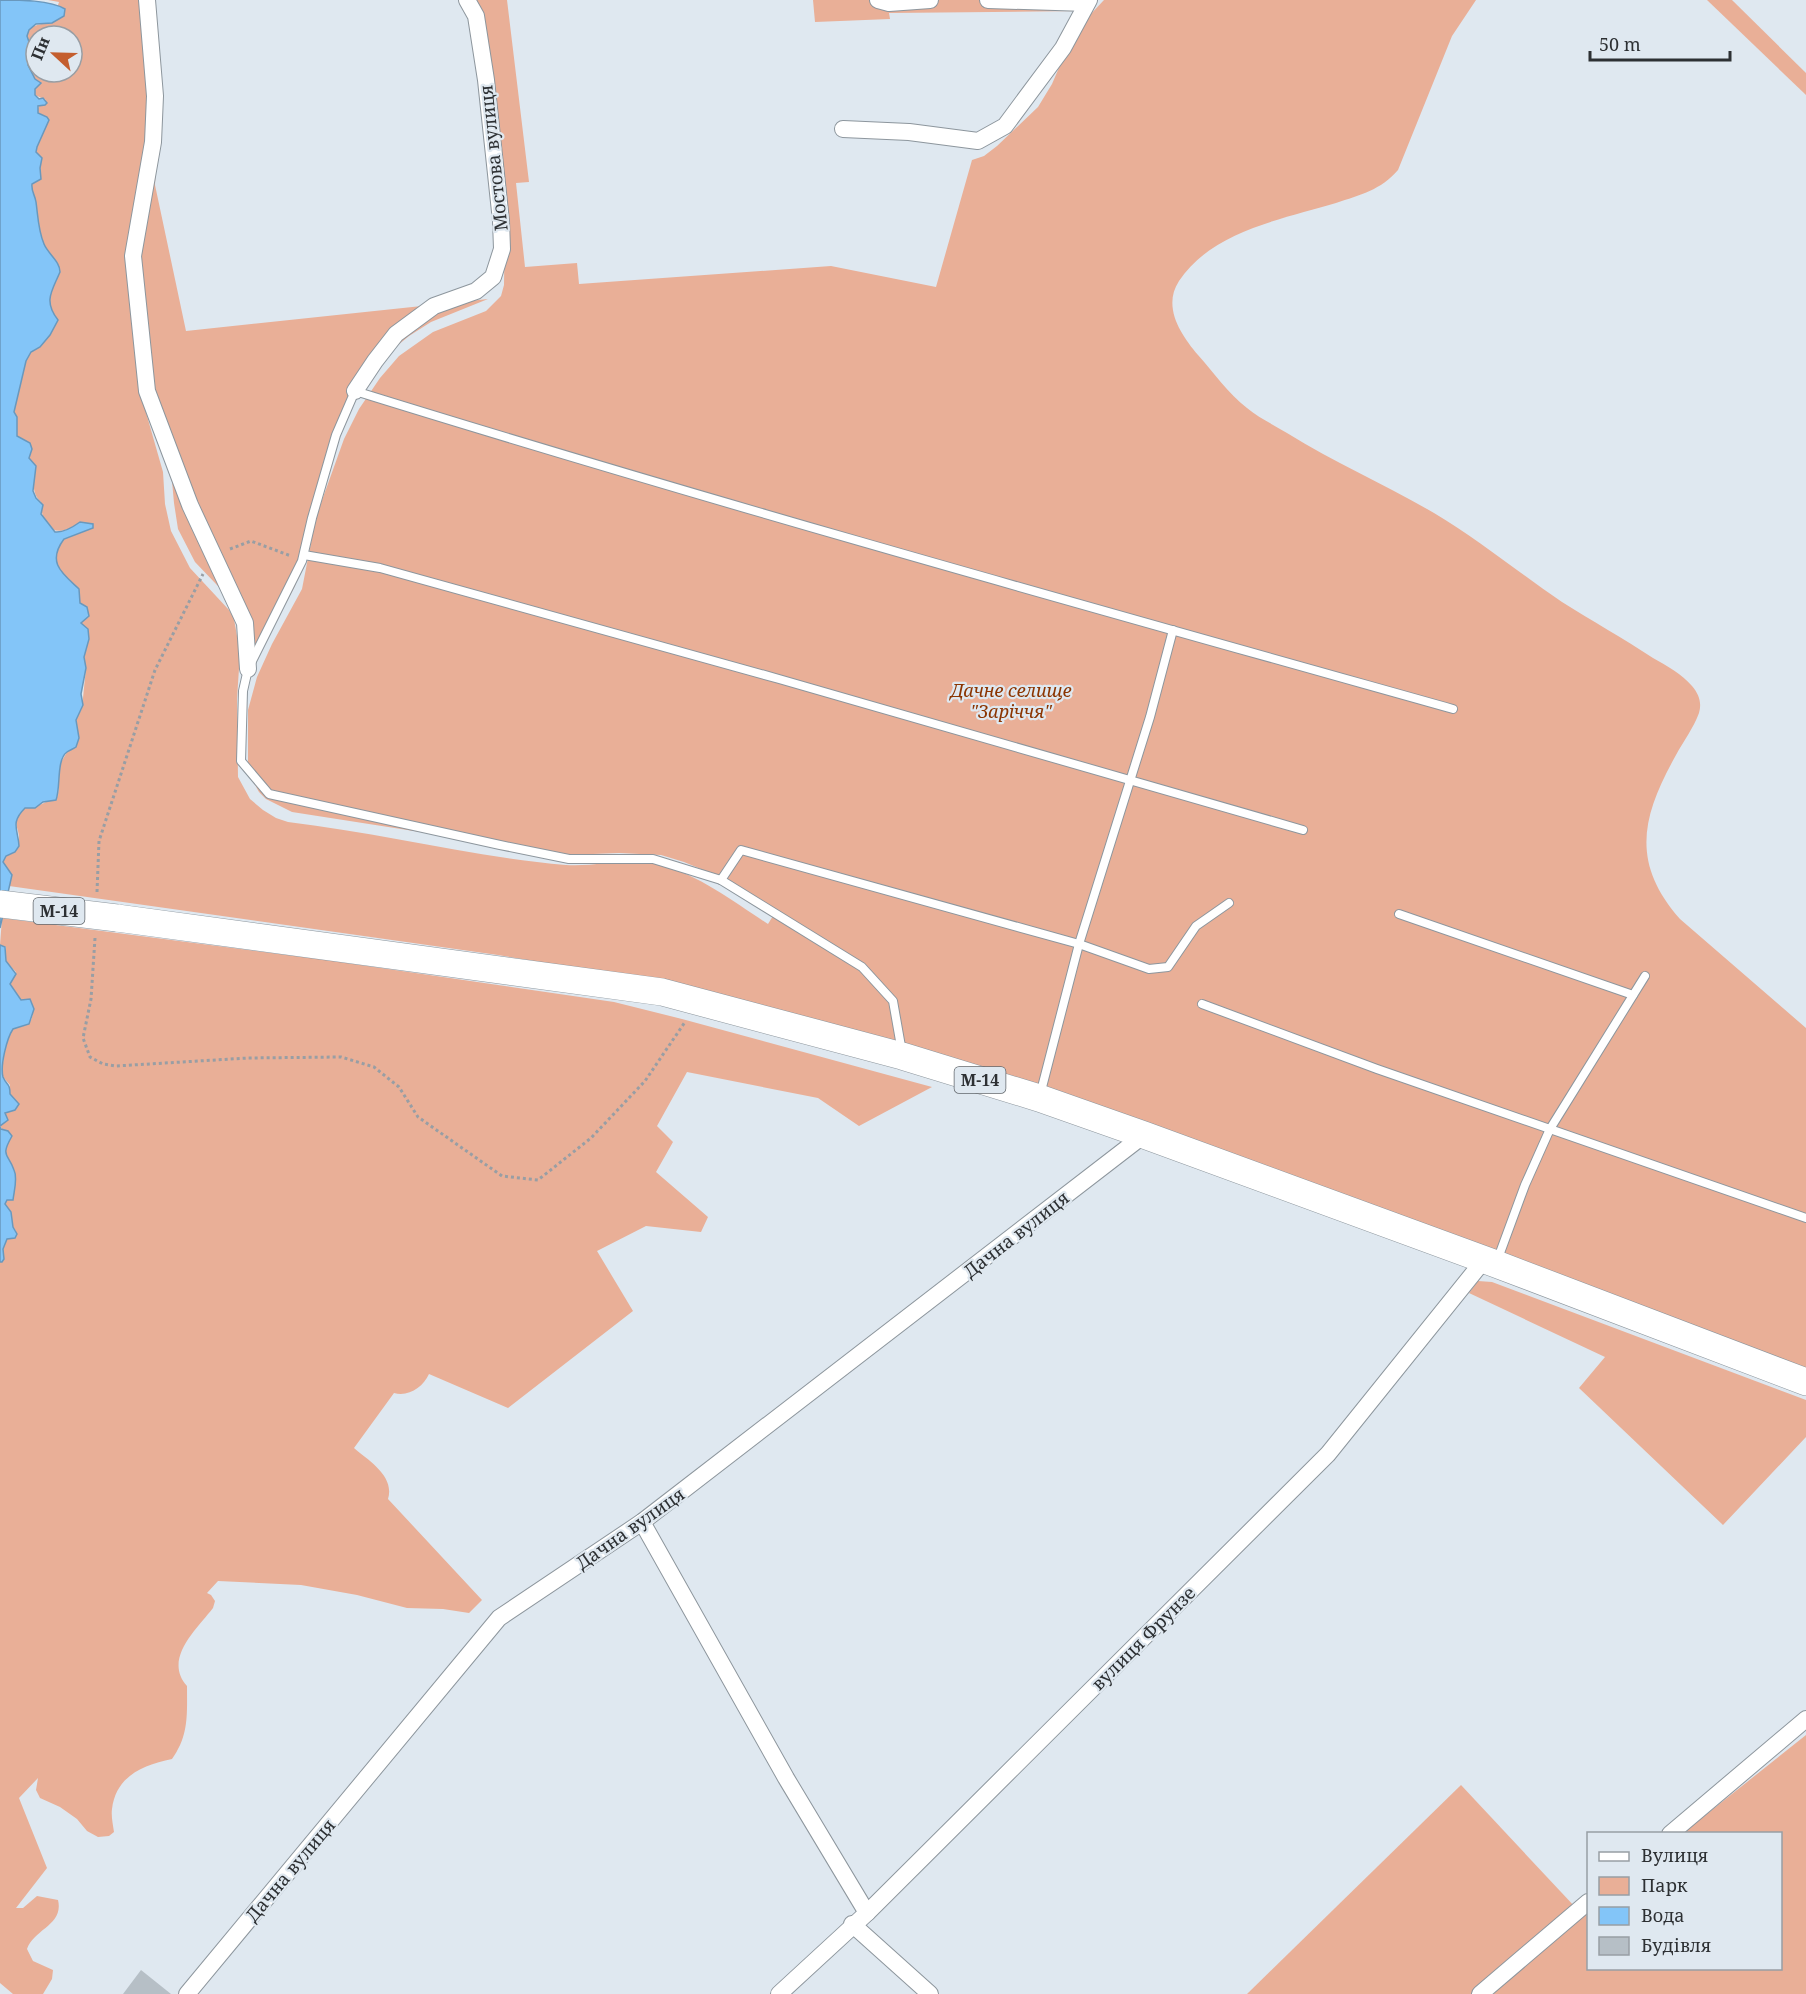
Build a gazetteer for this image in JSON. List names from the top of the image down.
{
  "streets": {
    "highway": ["М-14"],
    "street": ["Мостова вулиця", "Дачна вулиця", "вулиця Фрунзе"]
  },
  "crossings": [
    ["М-14", "Дачна вулиця"],
    ["М-14", "вулиця Фрунзе"]
  ],
  "parks": ["Дачне селище \"Заріччя\""],
  "legend": [
    "Вулиця",
    "Парк",
    "Вода",
    "Будівля"
  ],
  "scale_bar": "50 m",
  "north": "left"
}
